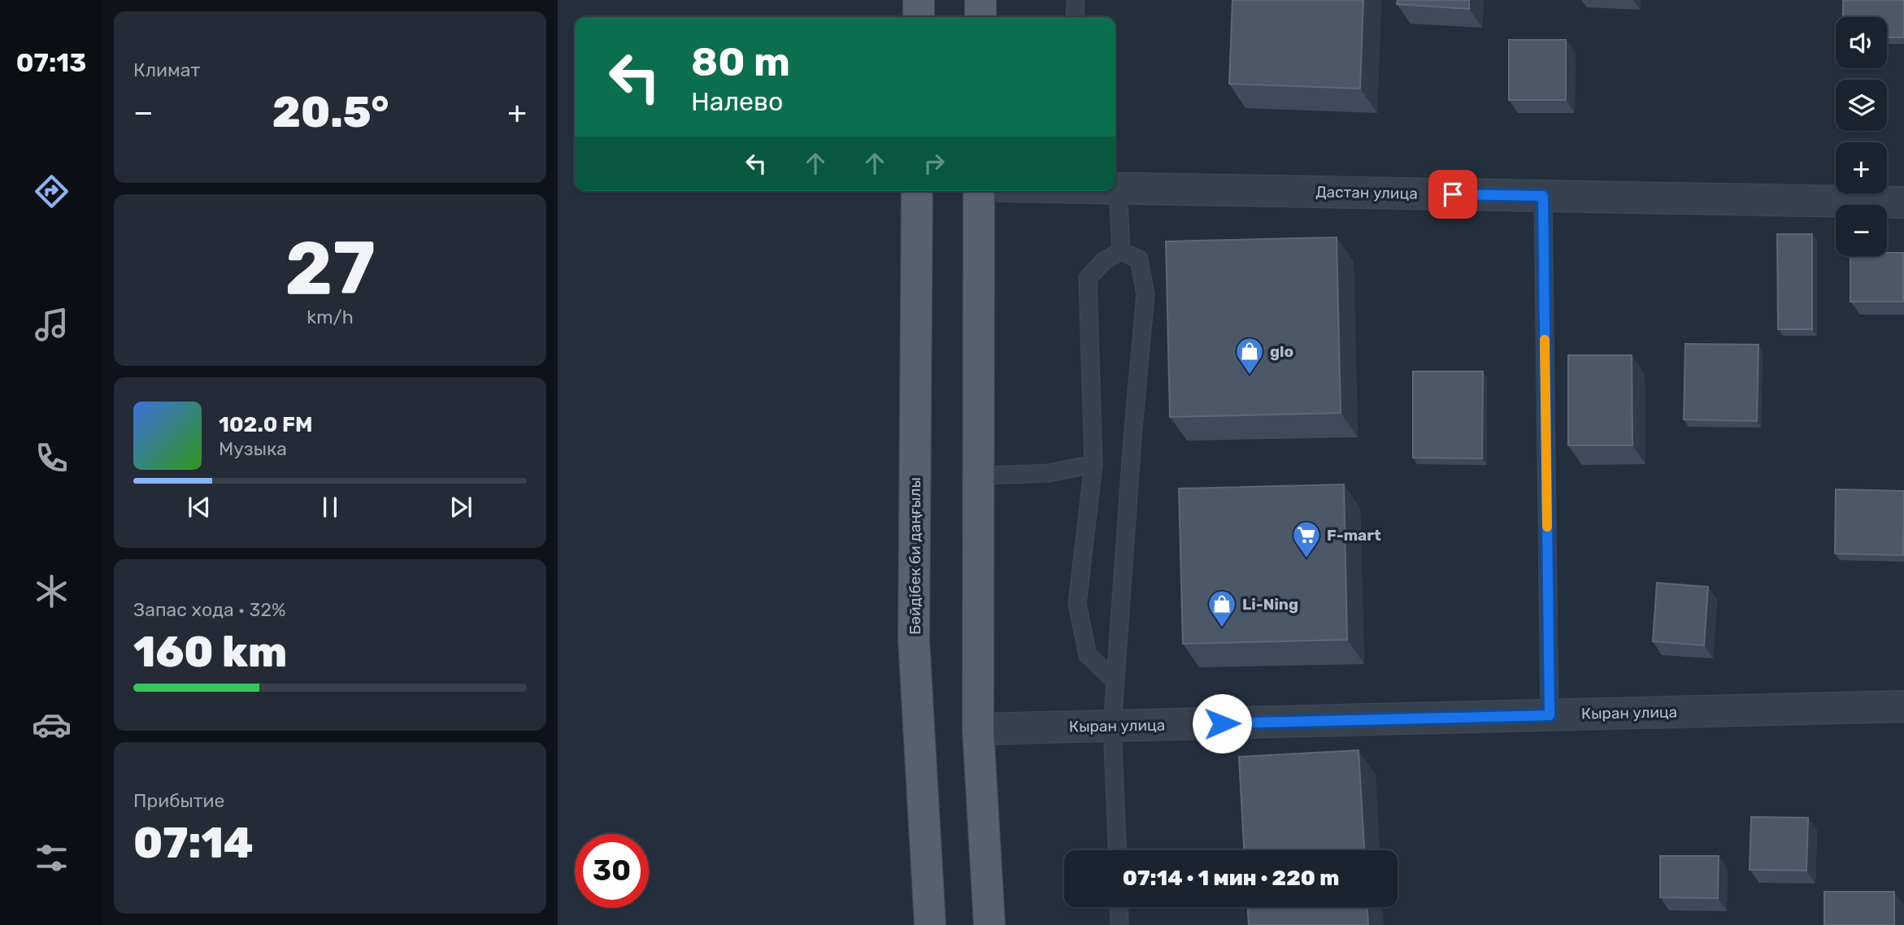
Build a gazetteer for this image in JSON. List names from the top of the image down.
{
  "streets": {
    "main road": ["Бәйдібек би даңғылы"],
    "street": ["Дастан улица", "Кыран улица"]
  },
  "places": {
    "shop": ["glo", "Li-Ning"],
    "supermarket": ["F-mart"]
  },
  "page": {
    "tabs": "07:13",
    "tile": [
      "Климат",
      ["27", "km/h"],
      ["Запас хода · 32%", "160 km"],
      ["Прибытие", "07:14"]
    ],
    "map_buttons": ["+", "−"],
    "turn": ["80 m", "Налево"],
    "heat": ["−", "20.5°", "+"],
    "song": ["102.0 FM", "Музыка"],
    "limit": "30",
    "trip": "07:14 · 1 мин · 220 m"
  }
}
